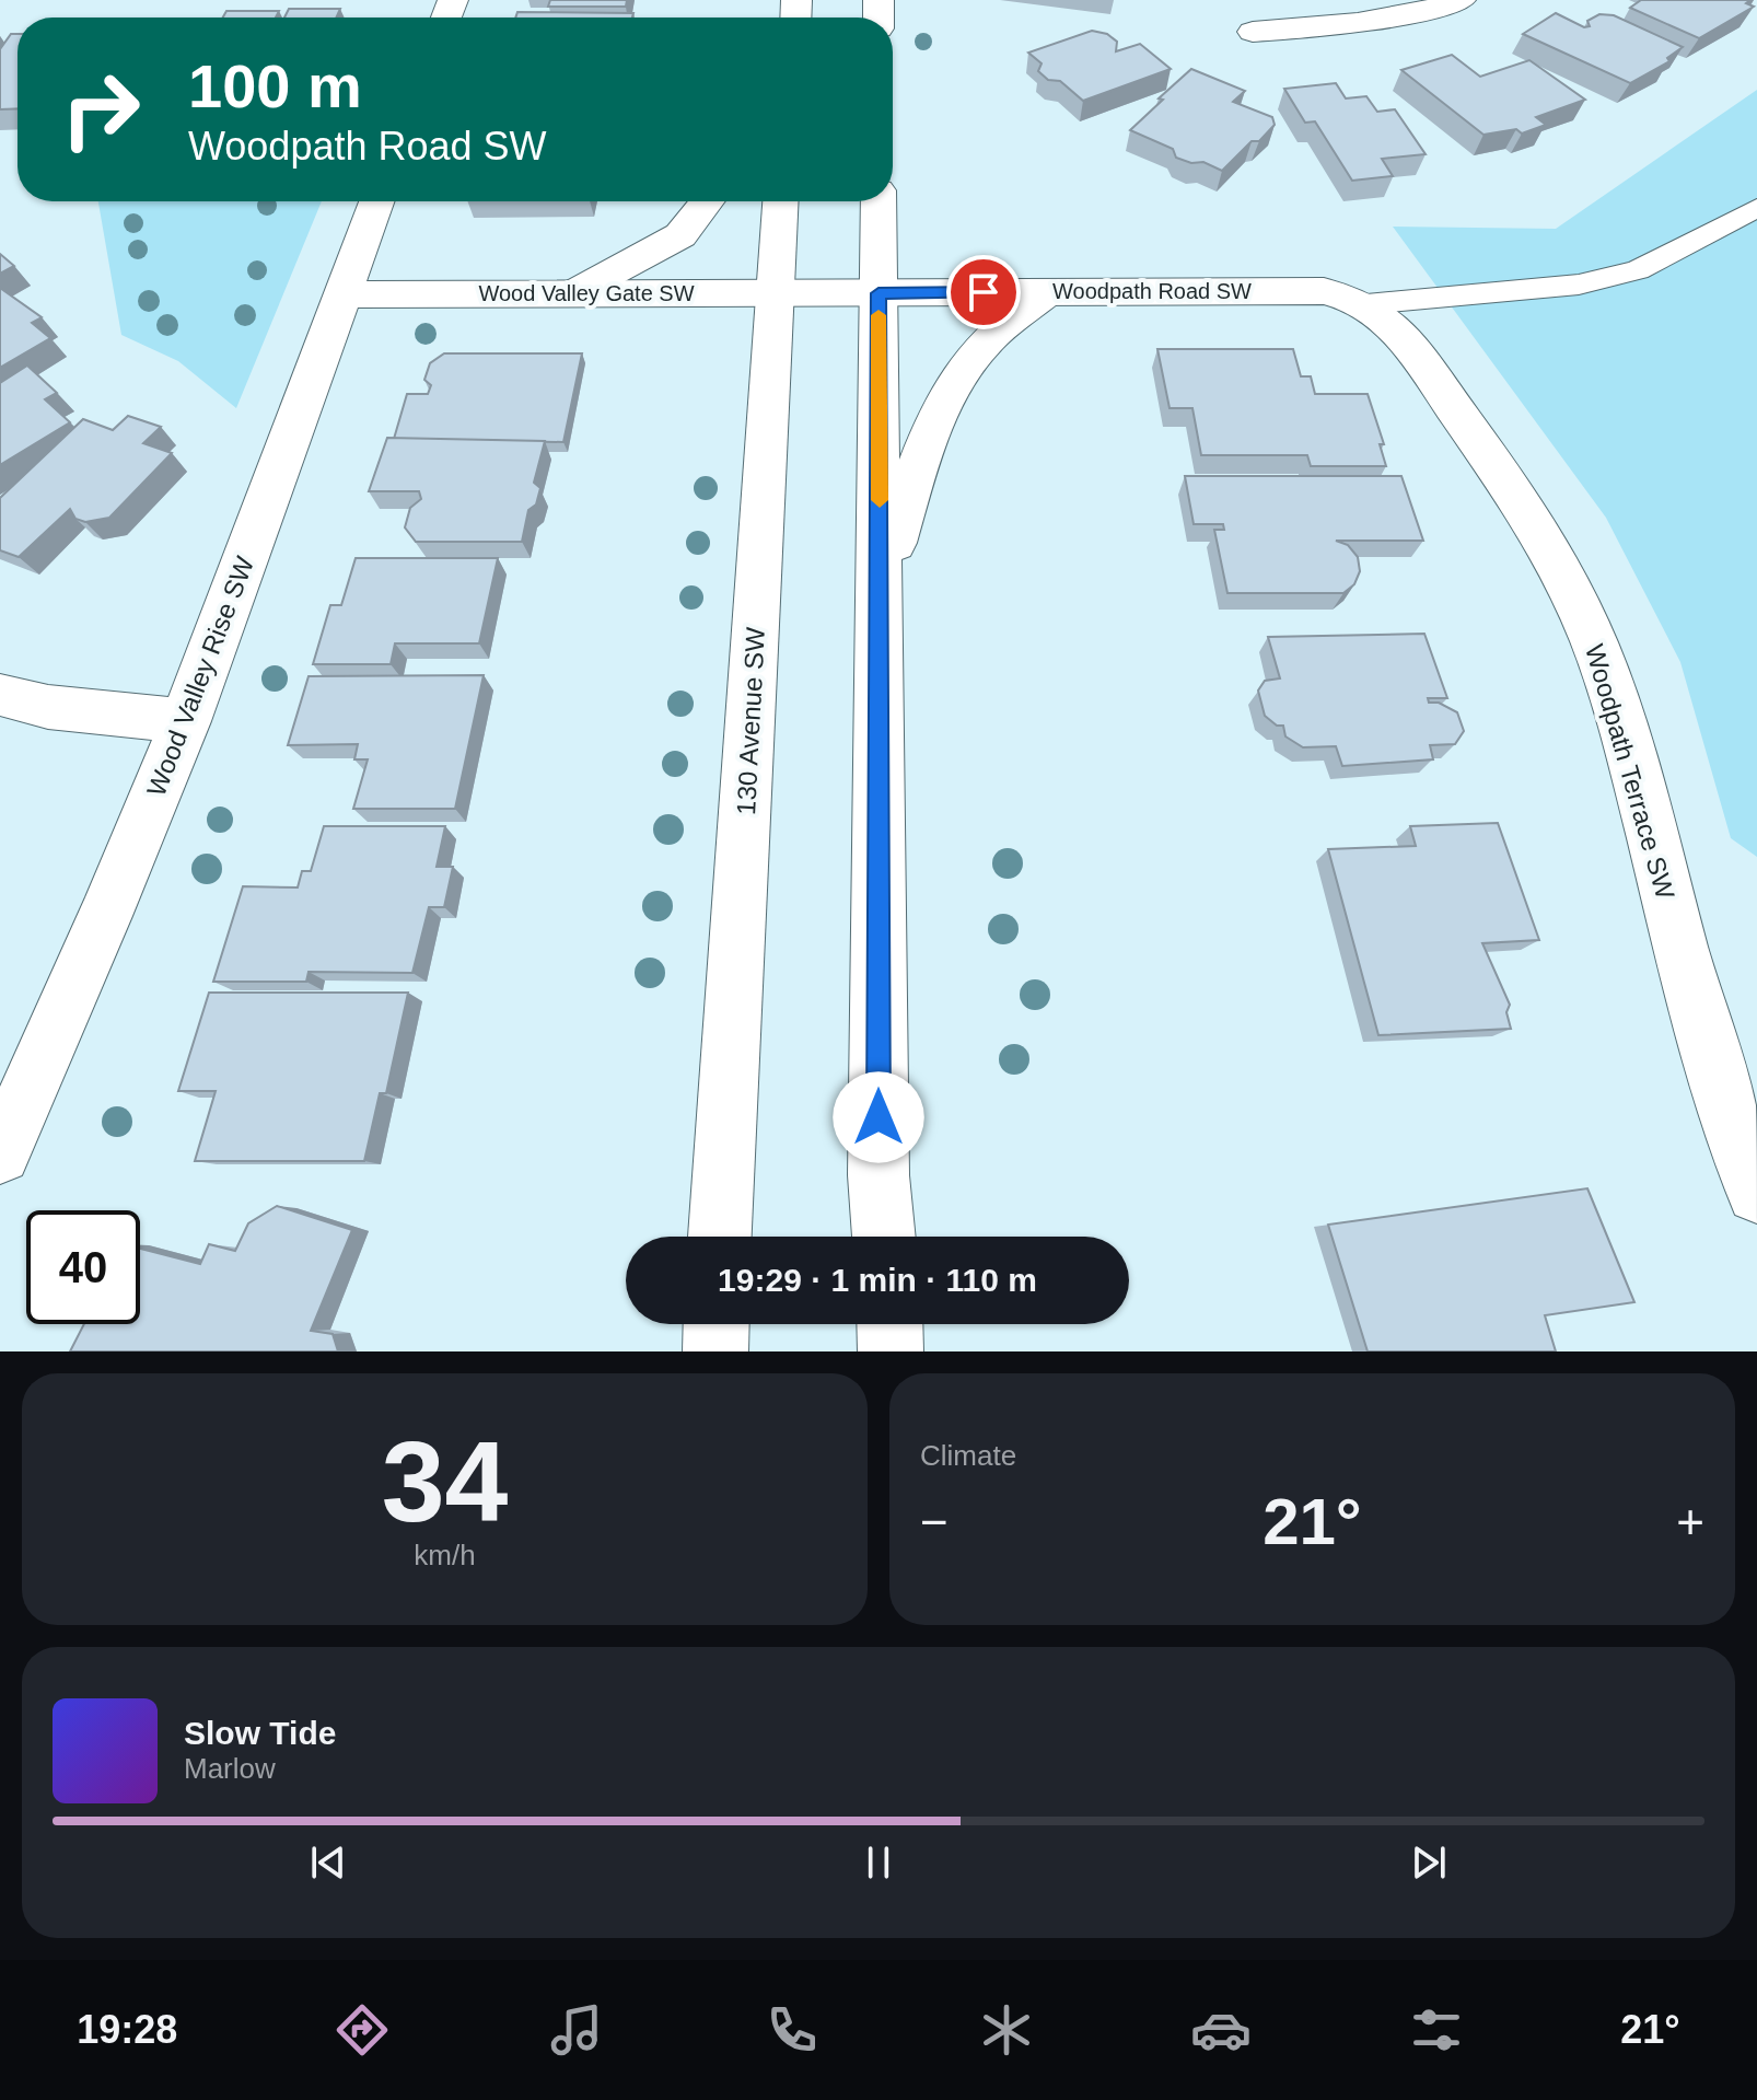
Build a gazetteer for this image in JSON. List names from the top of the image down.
{
  "streets": {
    "street": [
      "Woodpath Road SW",
      "Wood Valley Gate SW",
      "Wood Valley Rise SW",
      "130 Avenue SW",
      "Woodpath Terrace SW"
    ]
  },
  "crossings": [
    ["Woodpath Road SW", "Wood Valley Gate SW"],
    ["Woodpath Road SW", "Woodpath Terrace SW"],
    ["Wood Valley Gate SW", "Wood Valley Rise SW"],
    ["Wood Valley Gate SW", "130 Avenue SW"]
  ],
  "page": {
    "turn": ["100 m", "Woodpath Road SW"],
    "limit": "40",
    "trip": "19:29 · 1 min · 110 m",
    "tile": [
      ["34", "km/h"],
      "Climate"
    ],
    "heat": ["−", "21°", "+"],
    "song": ["Slow Tide", "Marlow"],
    "tabs": ["19:28", "21°"]
  }
}
